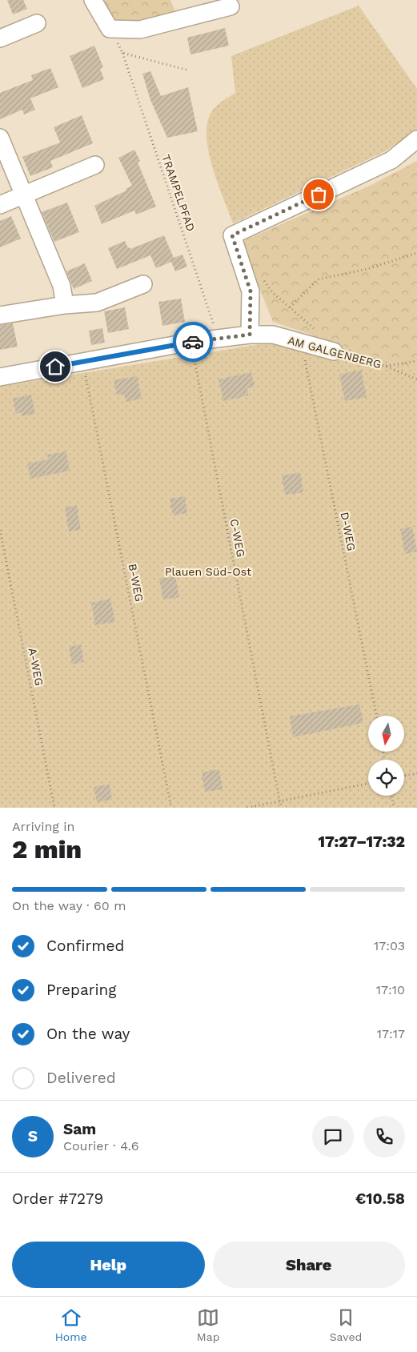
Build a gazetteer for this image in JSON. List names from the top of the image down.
{
  "streets": {
    "street": ["AM GALGENBERG"],
    "path": [
      "TRAMPELPFAD",
      "D-WEG",
      "C-WEG",
      "B-WEG",
      "A-WEG"
    ]
  },
  "crossings": [
    ["TRAMPELPFAD", "AM GALGENBERG"],
    ["AM GALGENBERG", "D-WEG"],
    ["AM GALGENBERG", "C-WEG"],
    ["AM GALGENBERG", "B-WEG"]
  ],
  "parks": ["Plauen Süd-Ost"],
  "north": "bottom",
  "page": {
    "heading": ["2 min", "Arriving in", "17:27–17:32"],
    "panel": [
      "Sam",
      "Courier · 4.6",
      "Order #7279",
      "€10.58"
    ],
    "bar": "On the way · 60 m",
    "list": [
      ["Confirmed", "17:03"],
      ["Preparing", "17:10"],
      ["On the way", "17:17"],
      "Delivered"
    ],
    "round": "S",
    "buttons": ["Help", "Share"],
    "tabs": ["Home", "Map", "Saved"]
  }
}
